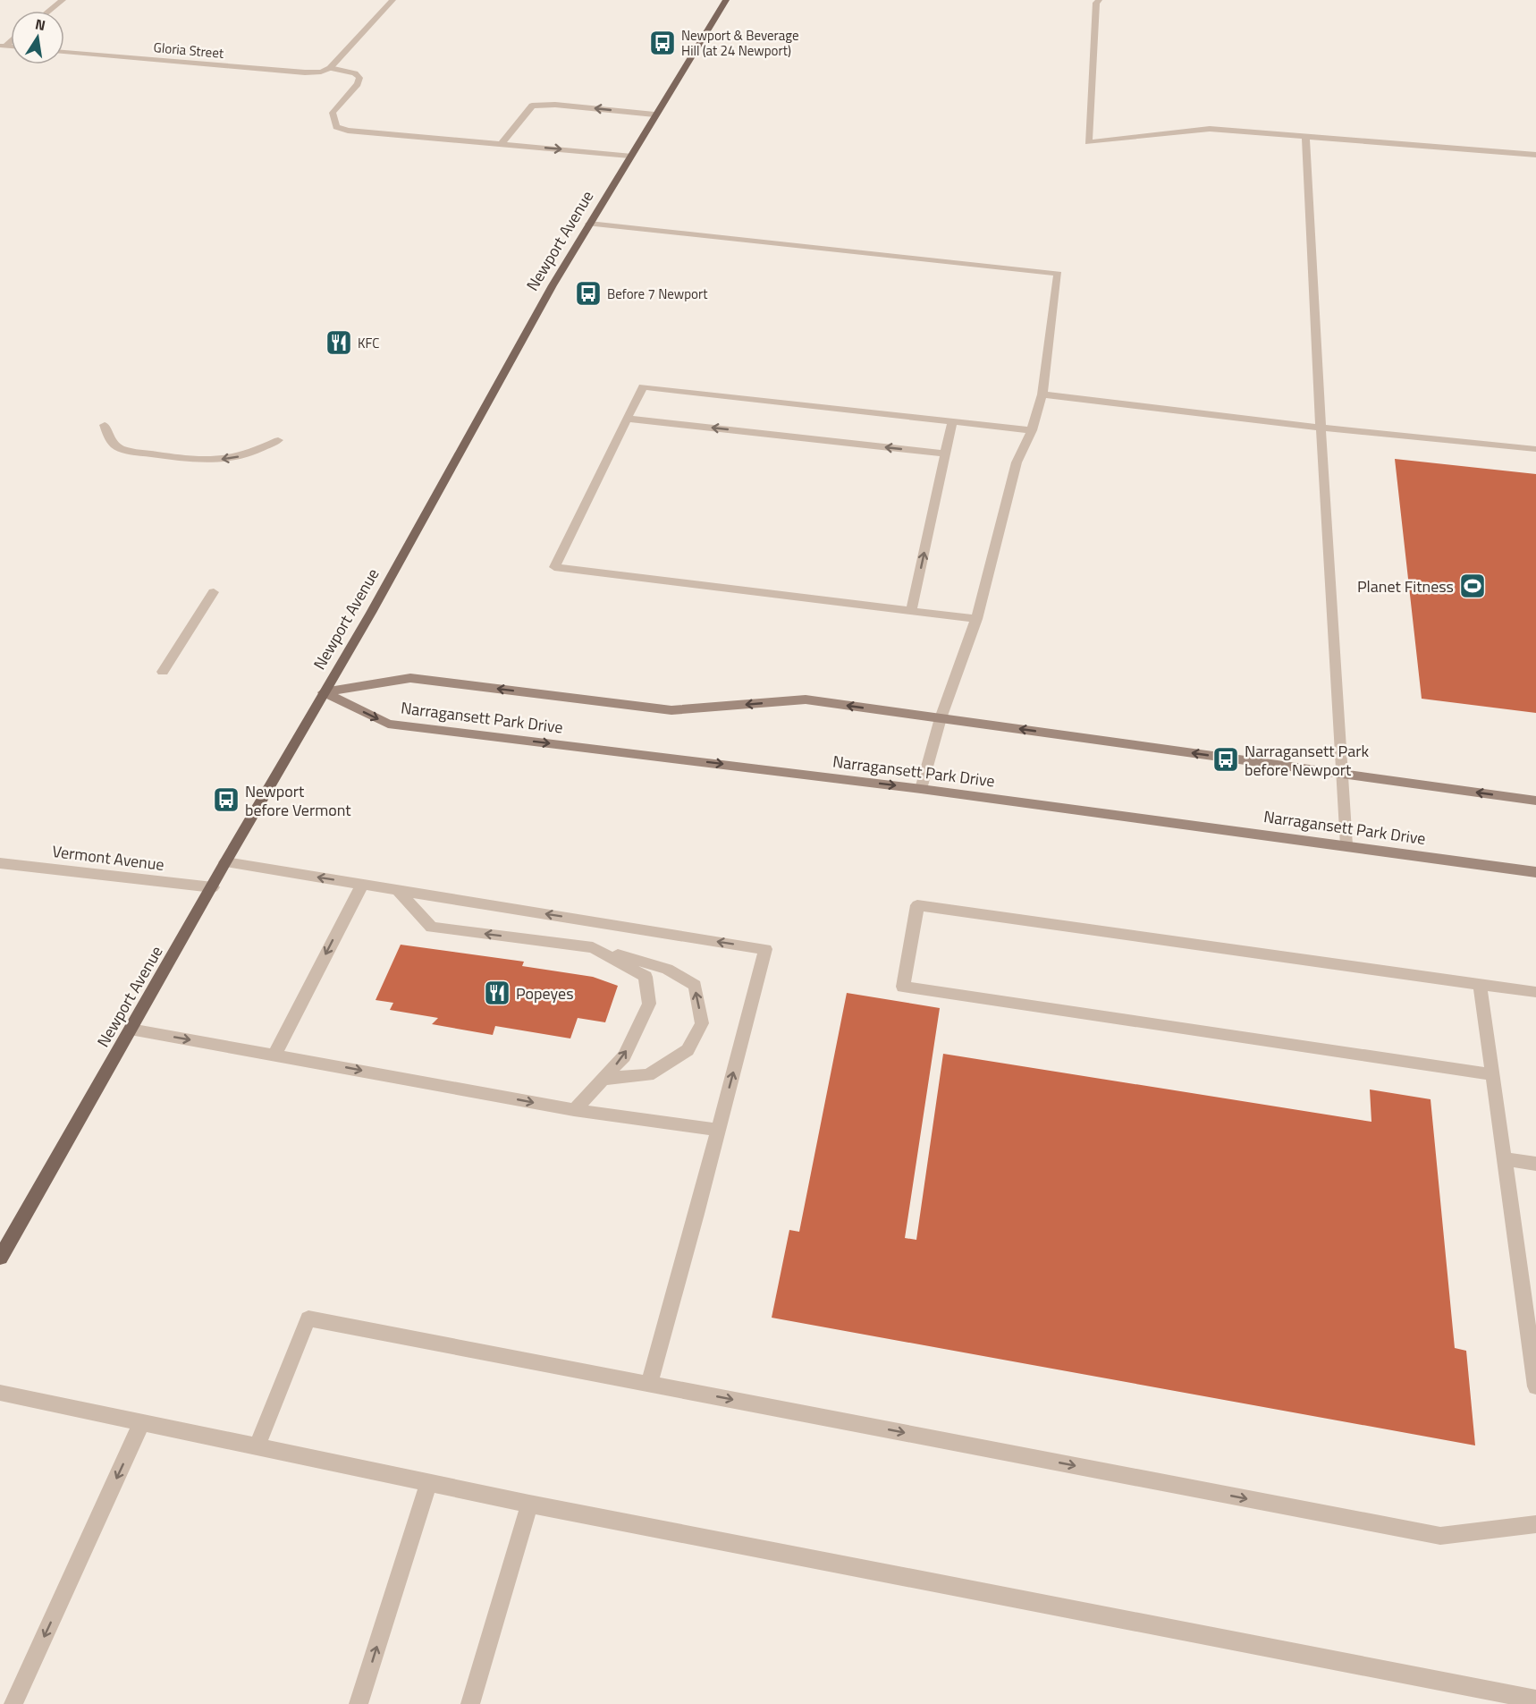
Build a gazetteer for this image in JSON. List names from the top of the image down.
{
  "streets": {
    "main road": ["Newport Avenue"],
    "street": ["Gloria Street", "Narragansett Park Drive", "Vermont Avenue"]
  },
  "crossings": [
    ["Newport Avenue", "Narragansett Park Drive"],
    ["Newport Avenue", "Vermont Avenue"]
  ],
  "places": {
    "bus stop": [
      "Newport & Beverage Hill (at 24 Newport)",
      "Before 7 Newport",
      "Narragansett Park before Newport",
      "Newport before Vermont"
    ],
    "restaurant": ["KFC", "Popeyes"],
    "sports": ["Planet Fitness"]
  },
  "north": "top"
}
